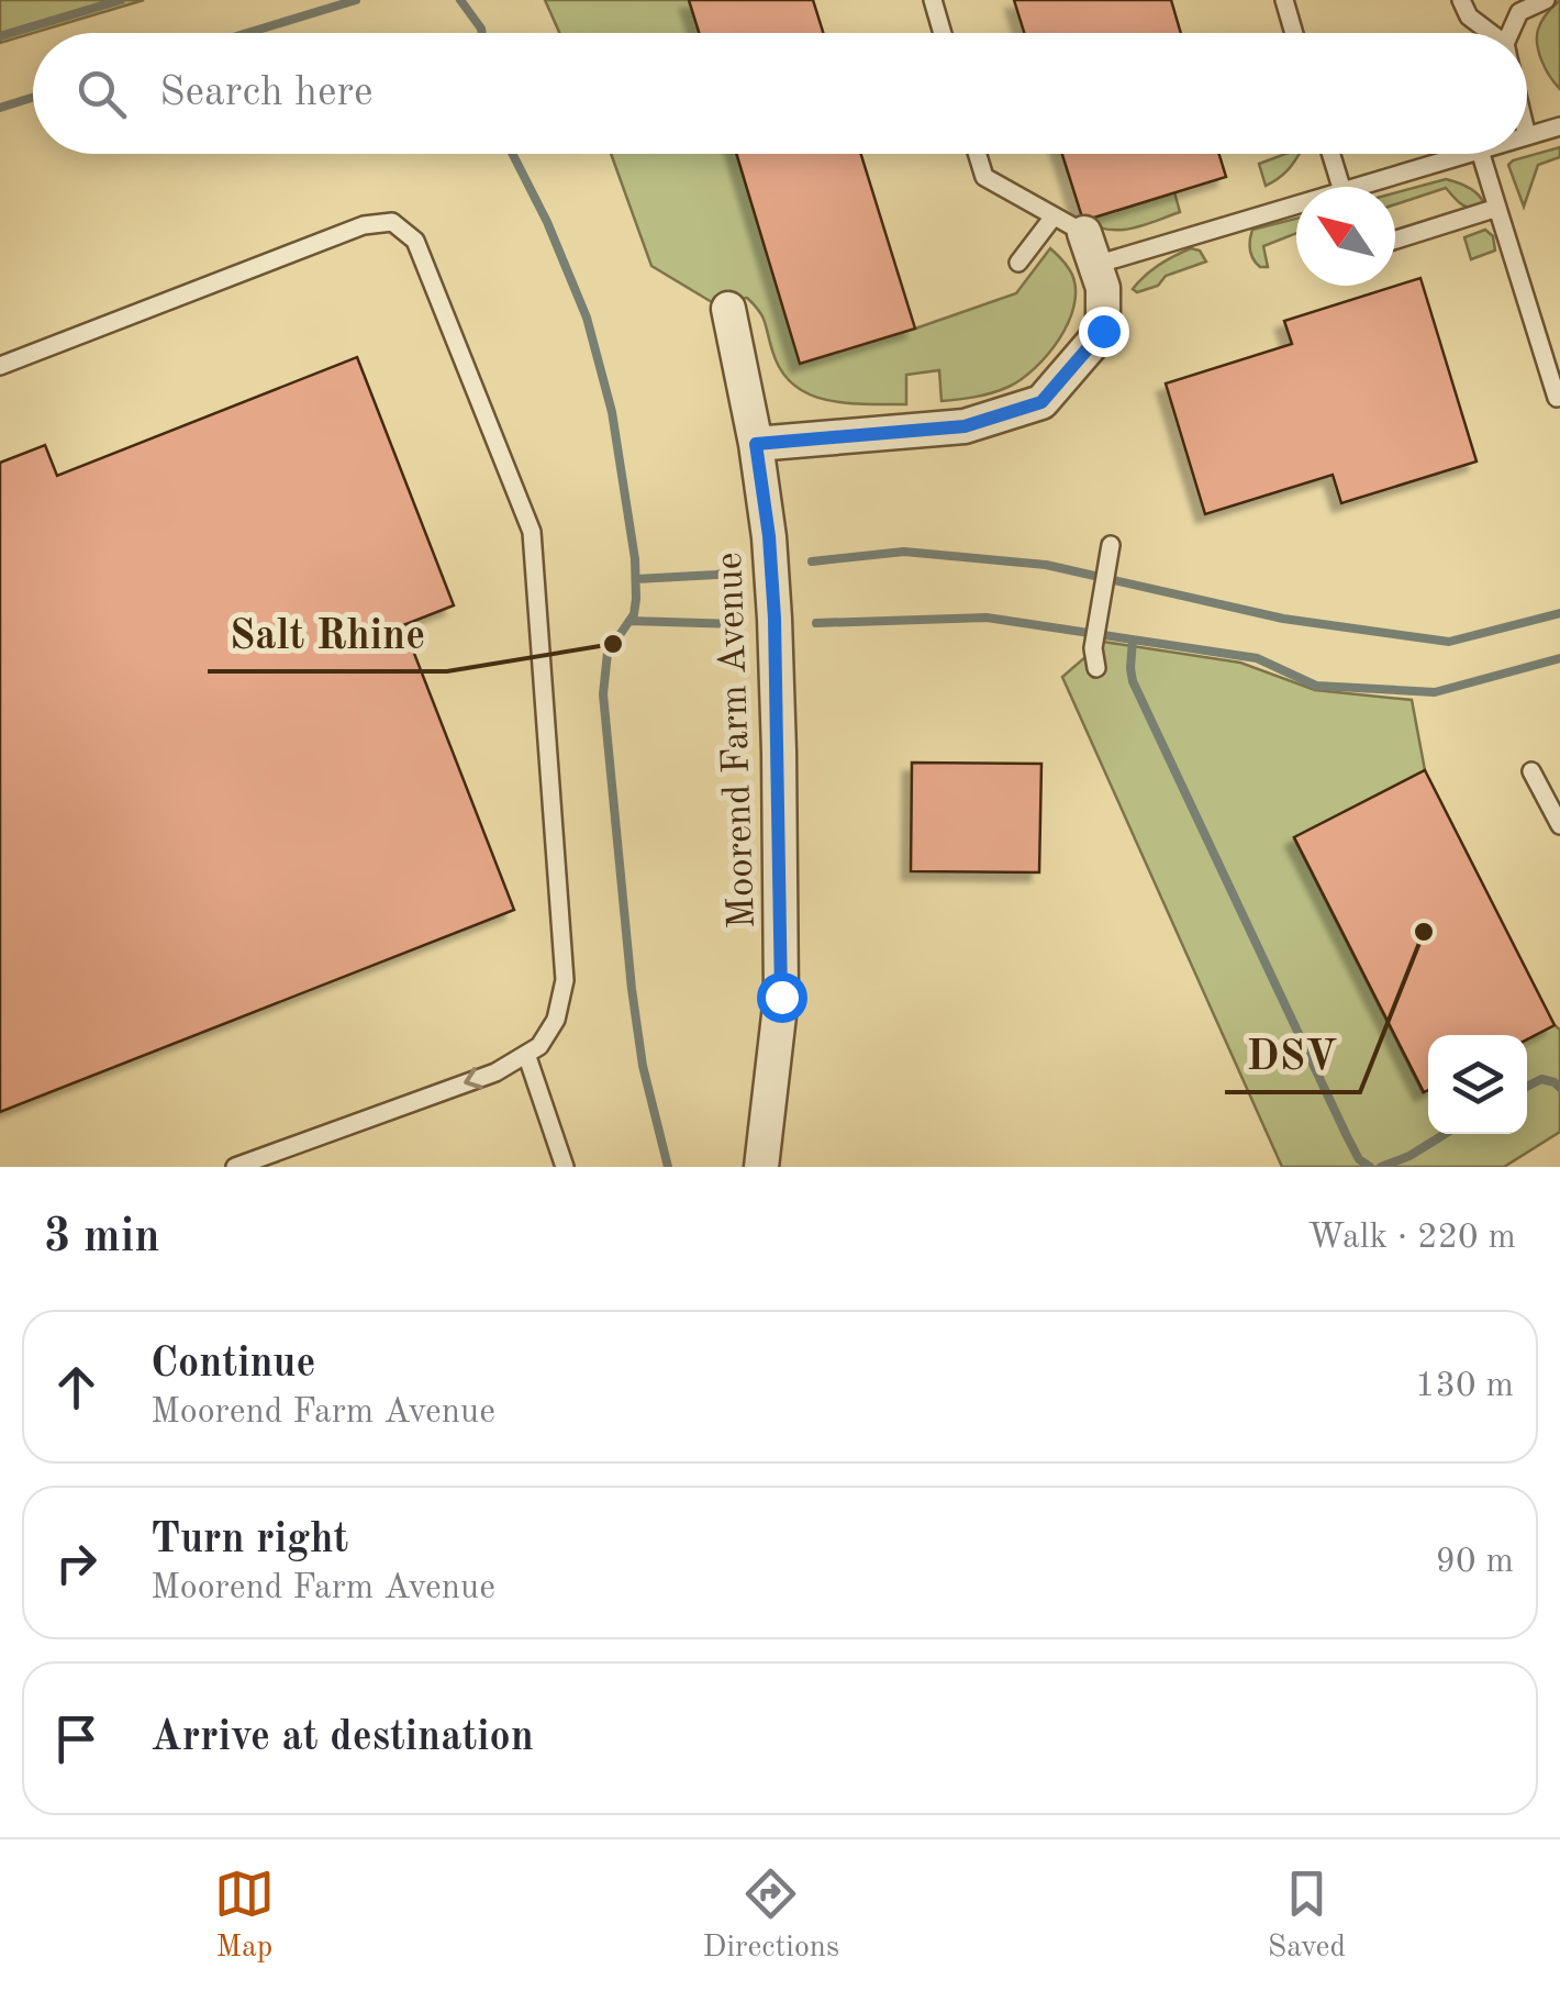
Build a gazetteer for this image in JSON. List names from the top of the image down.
{
  "streets": {
    "street": ["Moorend Farm Avenue"]
  },
  "places": ["Salt Rhine", "DSV"],
  "north": "top left",
  "page": {
    "search": "Search here",
    "heading": ["3 min", "Walk · 220 m"],
    "list": [
      ["Continue", "Moorend Farm Avenue", "130 m"],
      ["Turn right", "Moorend Farm Avenue", "90 m"],
      "Arrive at destination"
    ],
    "nav": ["Map", "Directions", "Saved"]
  }
}
